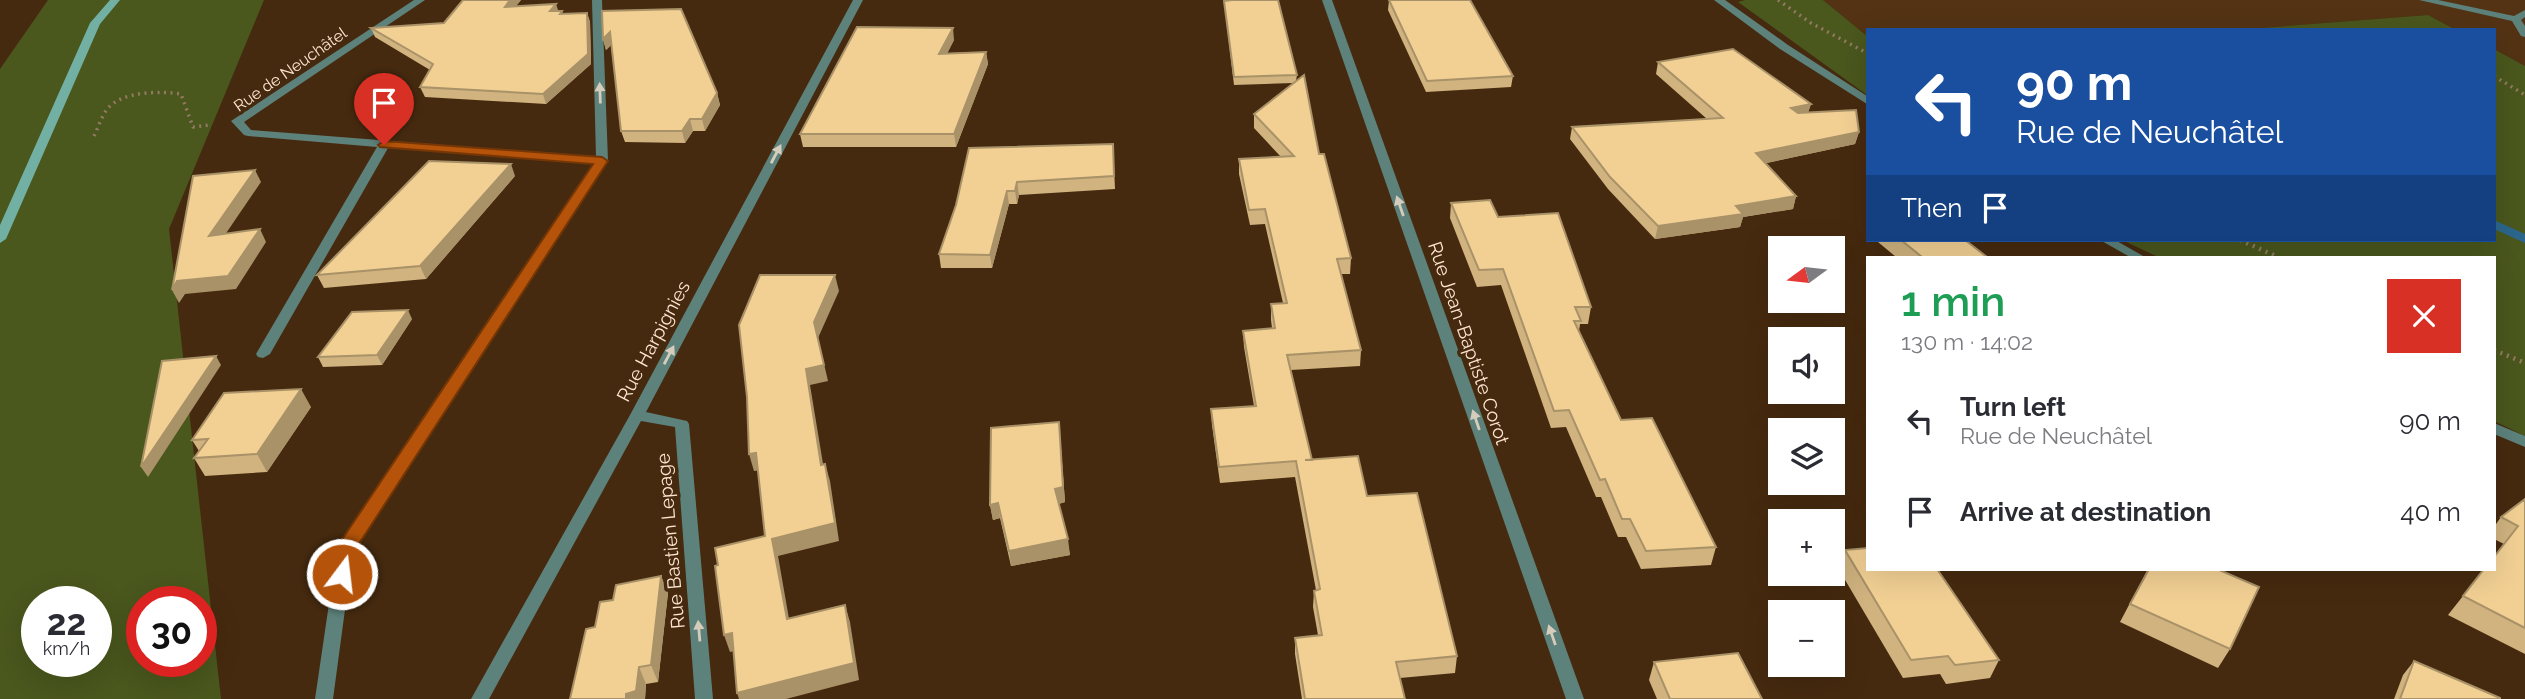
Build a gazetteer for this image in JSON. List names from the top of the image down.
{
  "streets": {
    "street": [
      "Rue de Neuchâtel",
      "Rue Harpignies",
      "Rue Jean-Baptiste Corot",
      "Rue Bastien Lepage"
    ]
  },
  "crossings": [
    ["Rue Harpignies", "Rue Bastien Lepage"]
  ],
  "one_way": ["Rue Harpignies", "Rue Jean-Baptiste Corot", "Rue Bastien Lepage"],
  "north": "left",
  "page": {
    "turn": ["90 m", "Rue de Neuchâtel"],
    "then": "Then",
    "map_buttons": ["+", "−"],
    "heading": ["1 min", "130 m · 14:02"],
    "list": [
      {
        "name": "Turn left",
        "note": "Rue de Neuchâtel",
        "value": "90 m"
      },
      {
        "name": "Arrive at destination",
        "value": "40 m"
      }
    ],
    "speed": "22 km/h",
    "limit": "30"
  }
}
